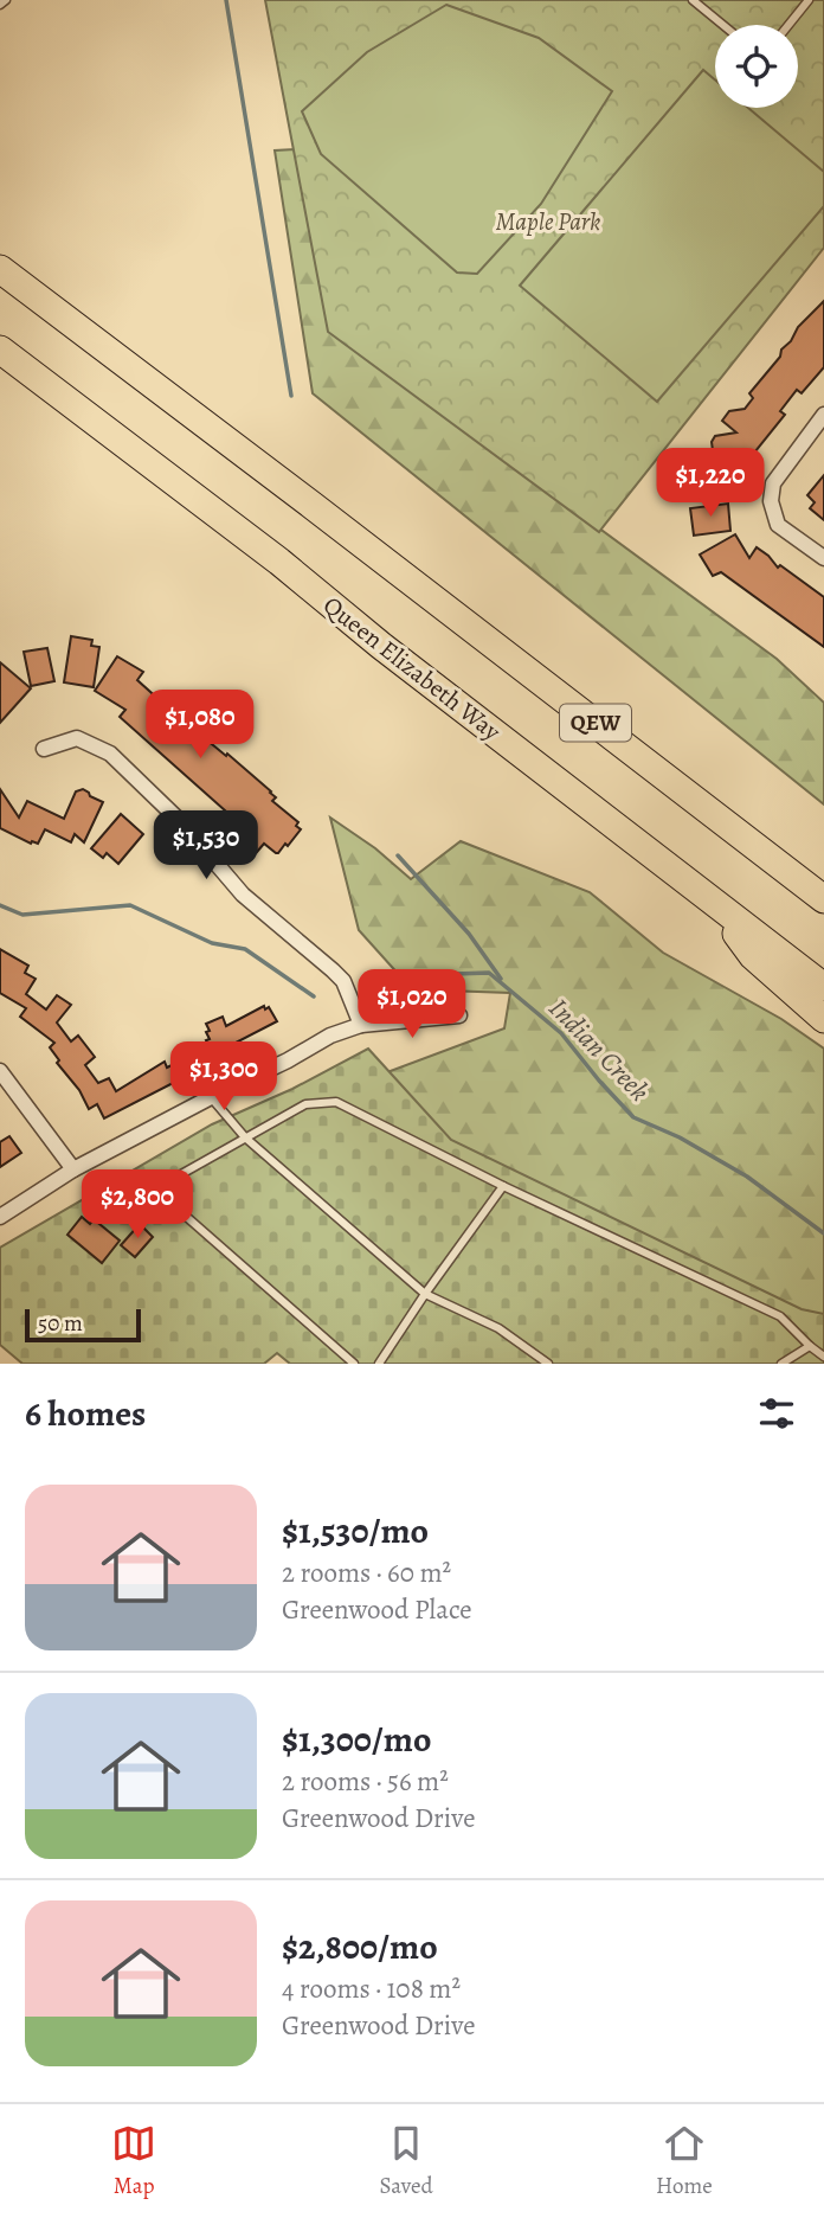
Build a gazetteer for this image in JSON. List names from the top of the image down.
{
  "streets": {
    "highway": ["Queen Elizabeth Way", "QEW"]
  },
  "water": ["Indian Creek"],
  "parks": ["Maple Park"],
  "scale_bar": "50 m",
  "page": {
    "price": [
      "$1,220",
      "$1,080",
      "$1,530",
      "$1,020",
      "$1,300",
      "$2,800"
    ],
    "scale": "50 m",
    "heading": "6 homes",
    "list": [
      {
        "name": "$1,530/mo",
        "note": "2 rooms · 60 m² · Greenwood Place"
      },
      {
        "name": "$1,300/mo",
        "note": "2 rooms · 56 m² · Greenwood Drive"
      },
      {
        "name": "$2,800/mo",
        "note": "4 rooms · 108 m² · Greenwood Drive"
      }
    ],
    "tabs": ["Map", "Saved", "Home"]
  }
}
